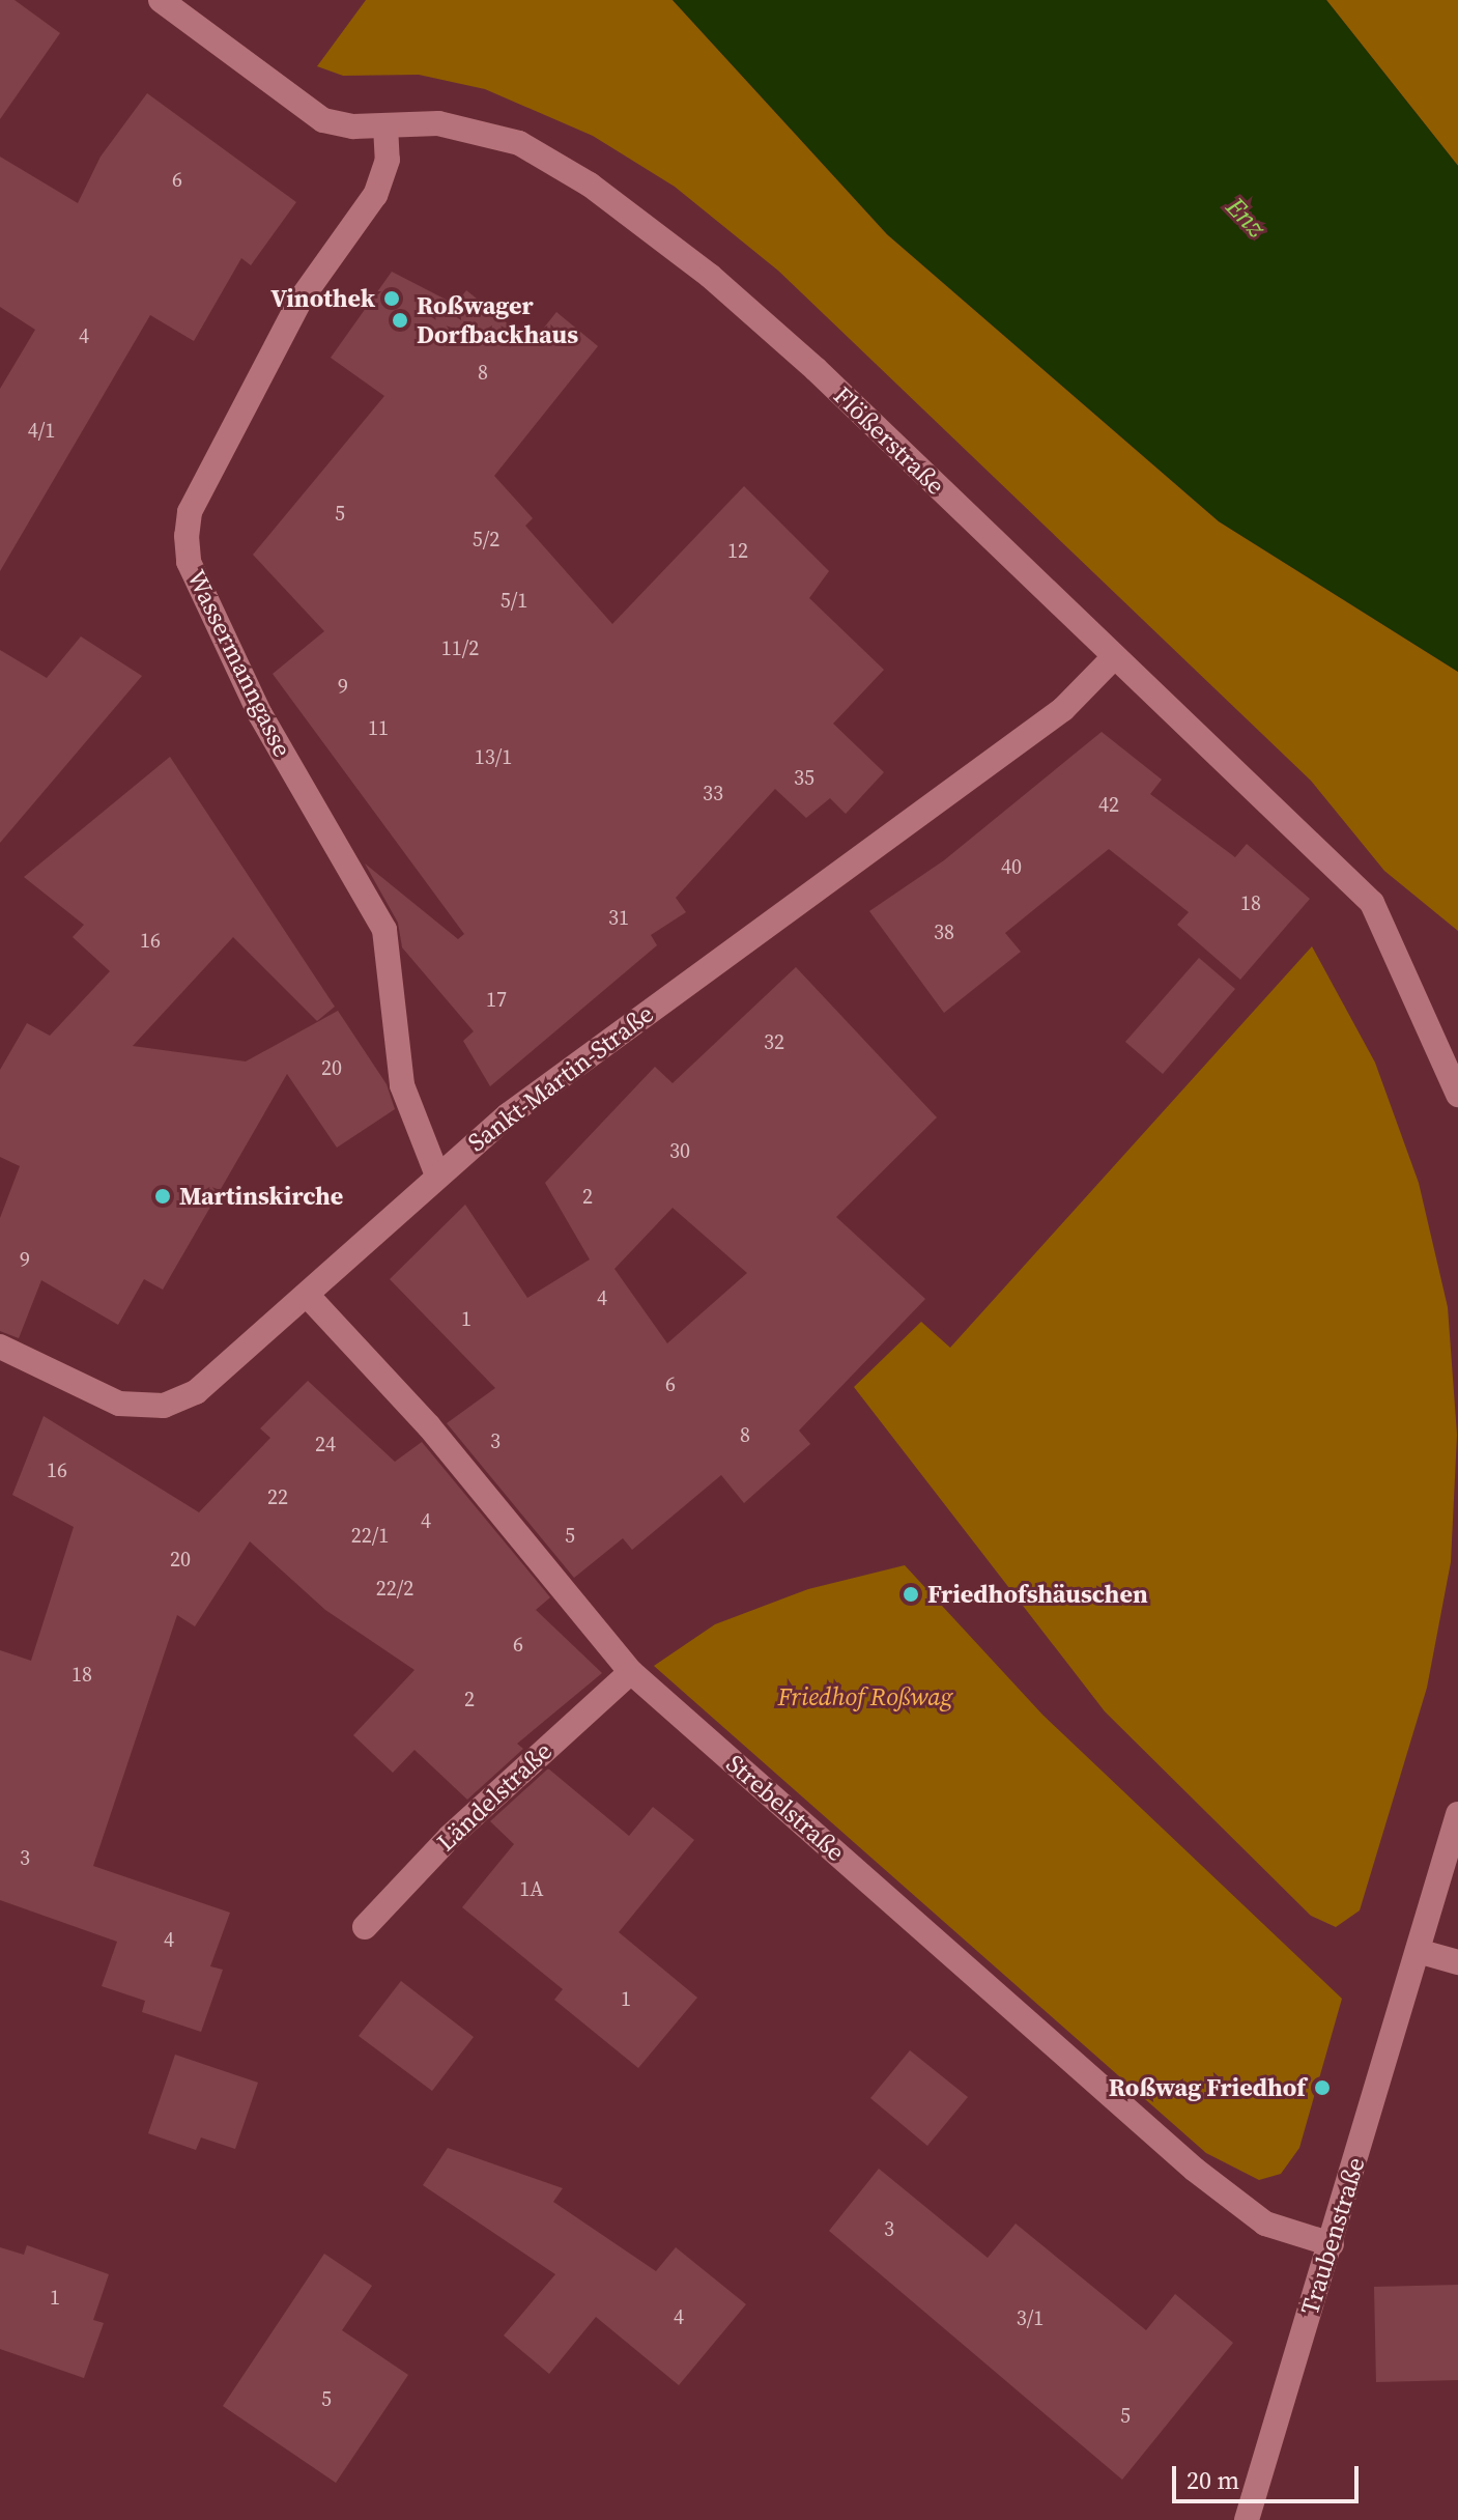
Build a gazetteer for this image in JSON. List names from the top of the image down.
{
  "streets": {
    "street": [
      "Flößerstraße",
      "Wassermanngasse",
      "Sankt-Martin-Straße",
      "Ländelstraße",
      "Strebelstraße",
      "Traubenstraße"
    ]
  },
  "crossings": [
    ["Flößerstraße", "Wassermanngasse"],
    ["Flößerstraße", "Sankt-Martin-Straße"],
    ["Wassermanngasse", "Sankt-Martin-Straße"],
    ["Sankt-Martin-Straße", "Strebelstraße"],
    ["Ländelstraße", "Strebelstraße"],
    ["Strebelstraße", "Traubenstraße"]
  ],
  "water": ["Enz"],
  "parks": ["Friedhof Roßwag"],
  "places": [
    "Vinothek",
    "Roßwager Dorfbackhaus",
    "Martinskirche",
    "Friedhofshäuschen",
    "Roßwag Friedhof"
  ],
  "house_numbers": [
    "6",
    "4",
    "8",
    "4/1",
    "5",
    "5/2",
    "12",
    "5/1",
    "11/2",
    "9",
    "11",
    "13/1",
    "35",
    "33",
    "42",
    "40",
    "18",
    "31",
    "38",
    "16",
    "17",
    "32",
    "20",
    "30",
    "2",
    "9",
    "4",
    "1",
    "6",
    "8",
    "3",
    "24",
    "16",
    "22",
    "4",
    "22/1",
    "5",
    "20",
    "22/2",
    "6",
    "18",
    "2",
    "3",
    "1A",
    "4",
    "1",
    "3",
    "1",
    "4",
    "3/1",
    "5",
    "5"
  ],
  "scale_bar": "20 m"
}
